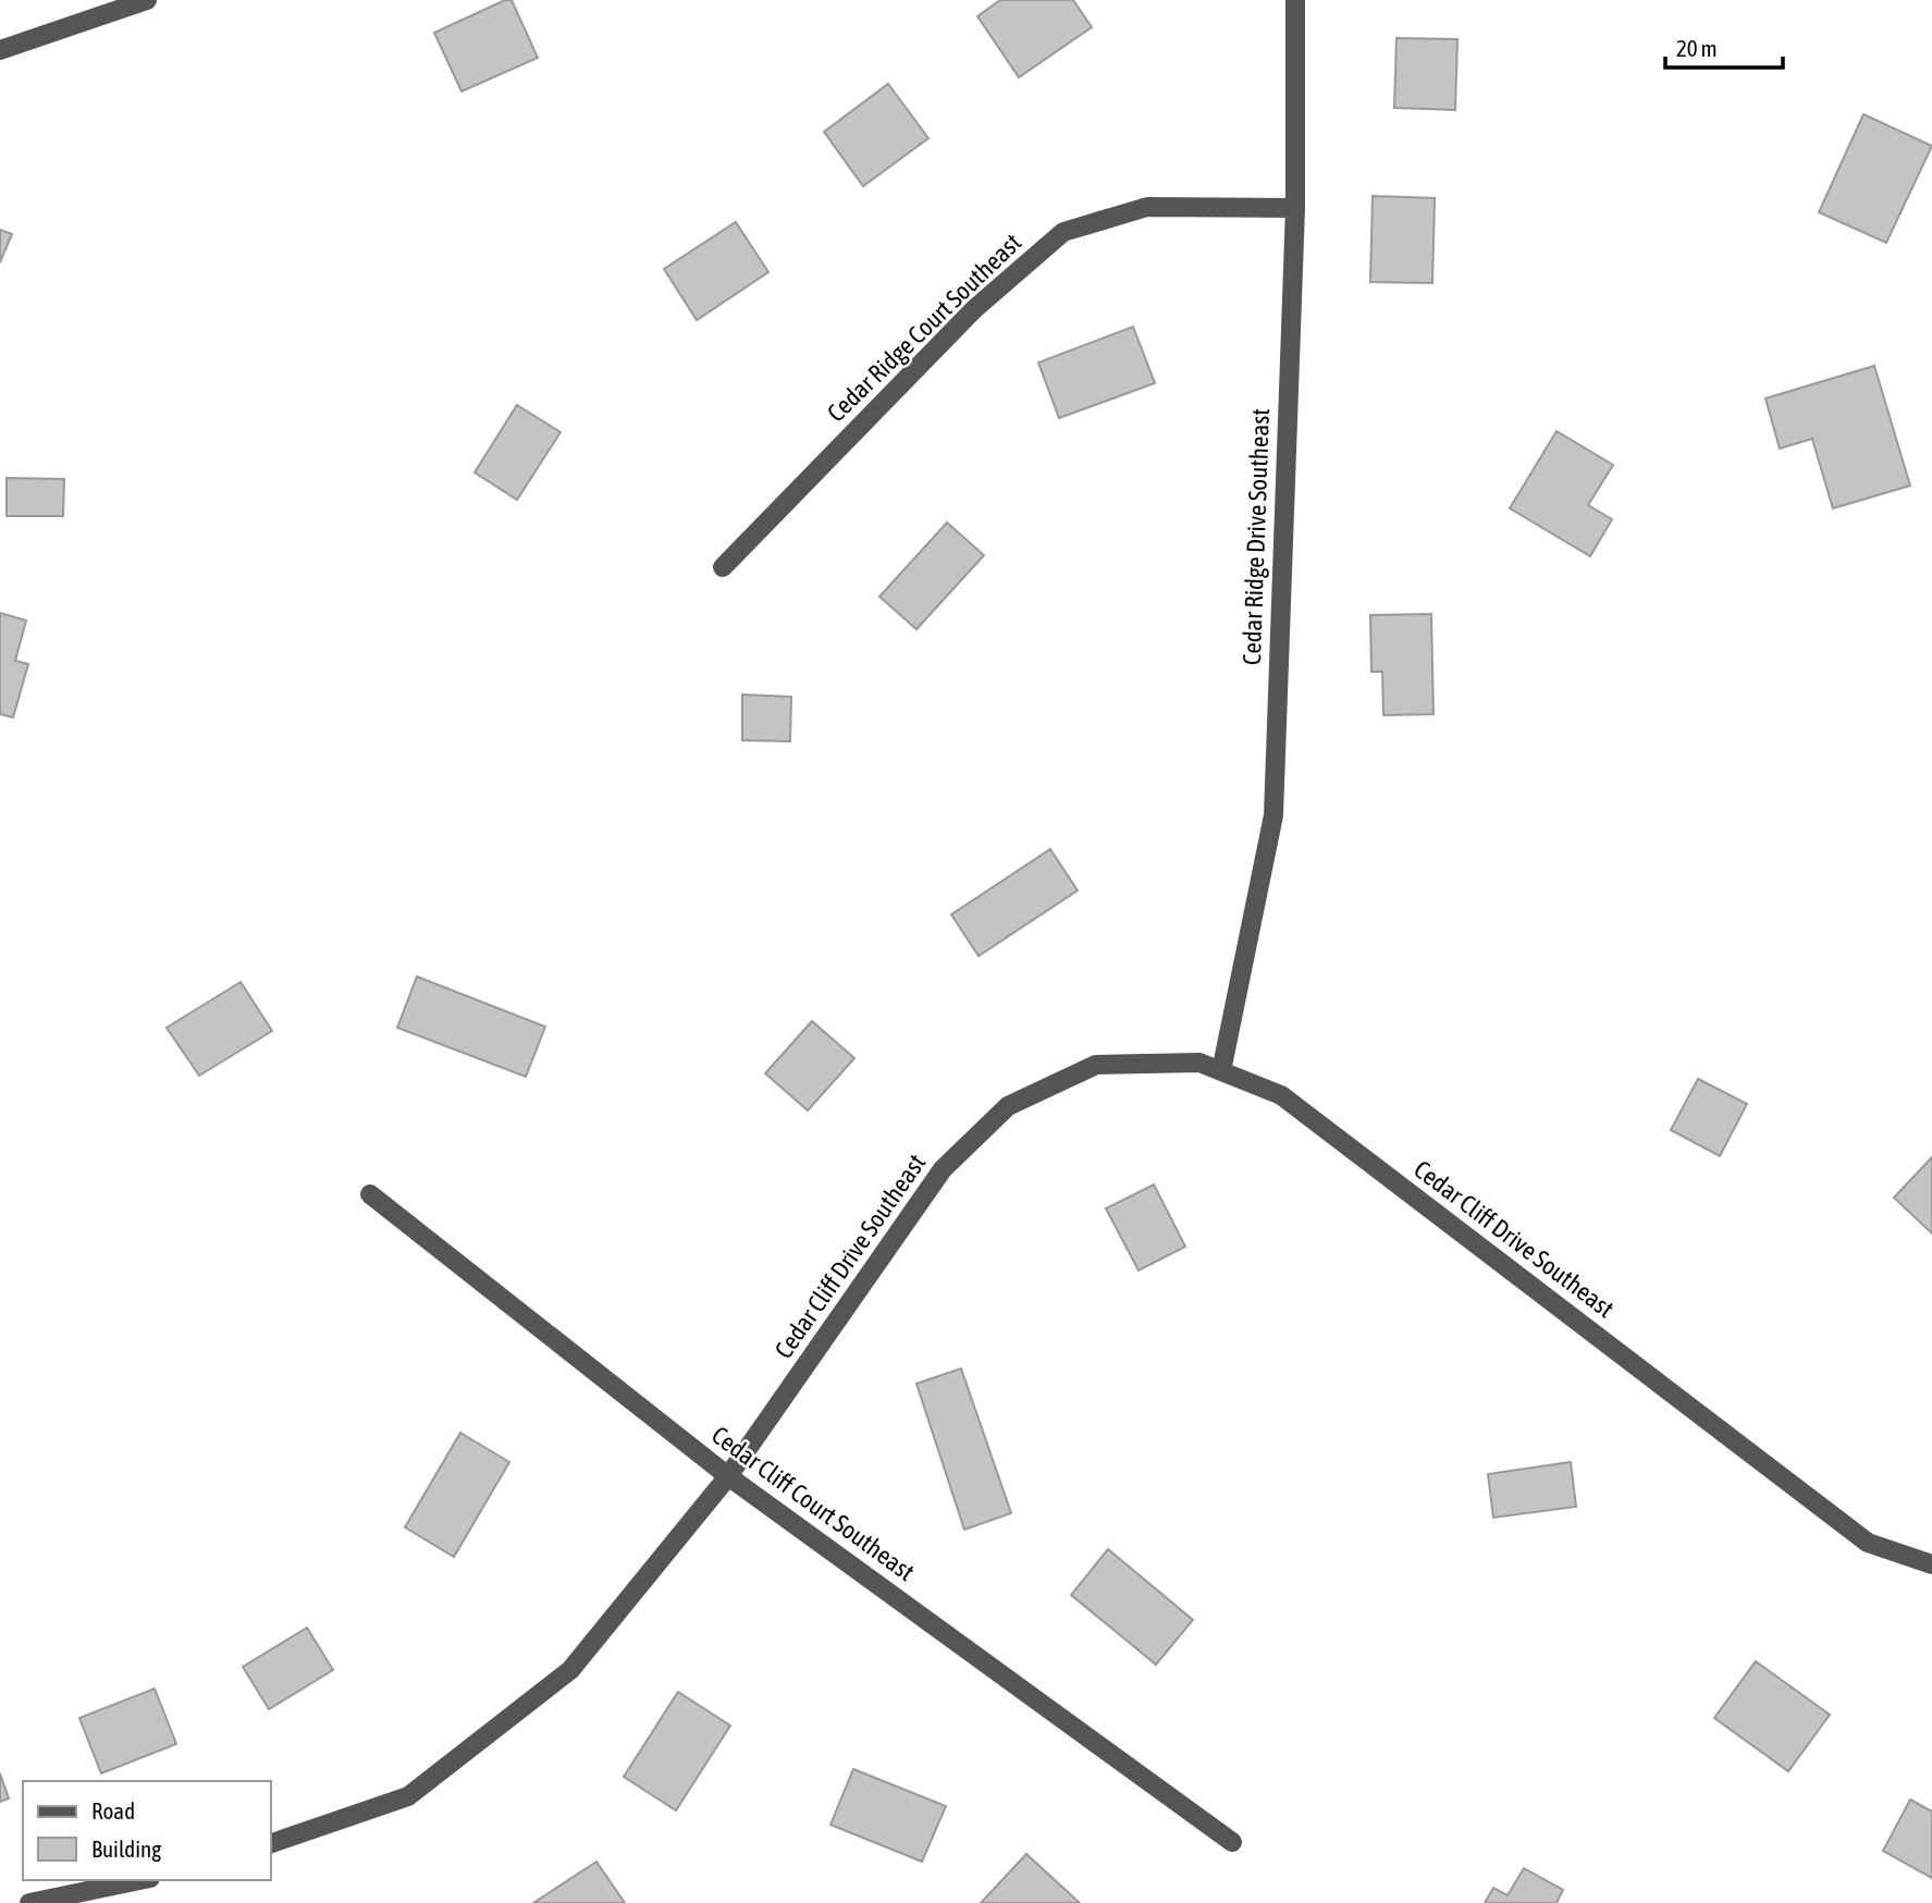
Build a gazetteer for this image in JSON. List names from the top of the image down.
{
  "streets": {
    "street": [
      "Cedar Ridge Court Southeast",
      "Cedar Ridge Drive Southeast",
      "Cedar Cliff Drive Southeast",
      "Cedar Cliff Court Southeast"
    ]
  },
  "crossings": [
    ["Cedar Ridge Court Southeast", "Cedar Ridge Drive Southeast"],
    ["Cedar Ridge Drive Southeast", "Cedar Cliff Drive Southeast"],
    ["Cedar Cliff Drive Southeast", "Cedar Cliff Court Southeast"]
  ],
  "legend": ["Road", "Building"],
  "scale_bar": "20 m"
}
